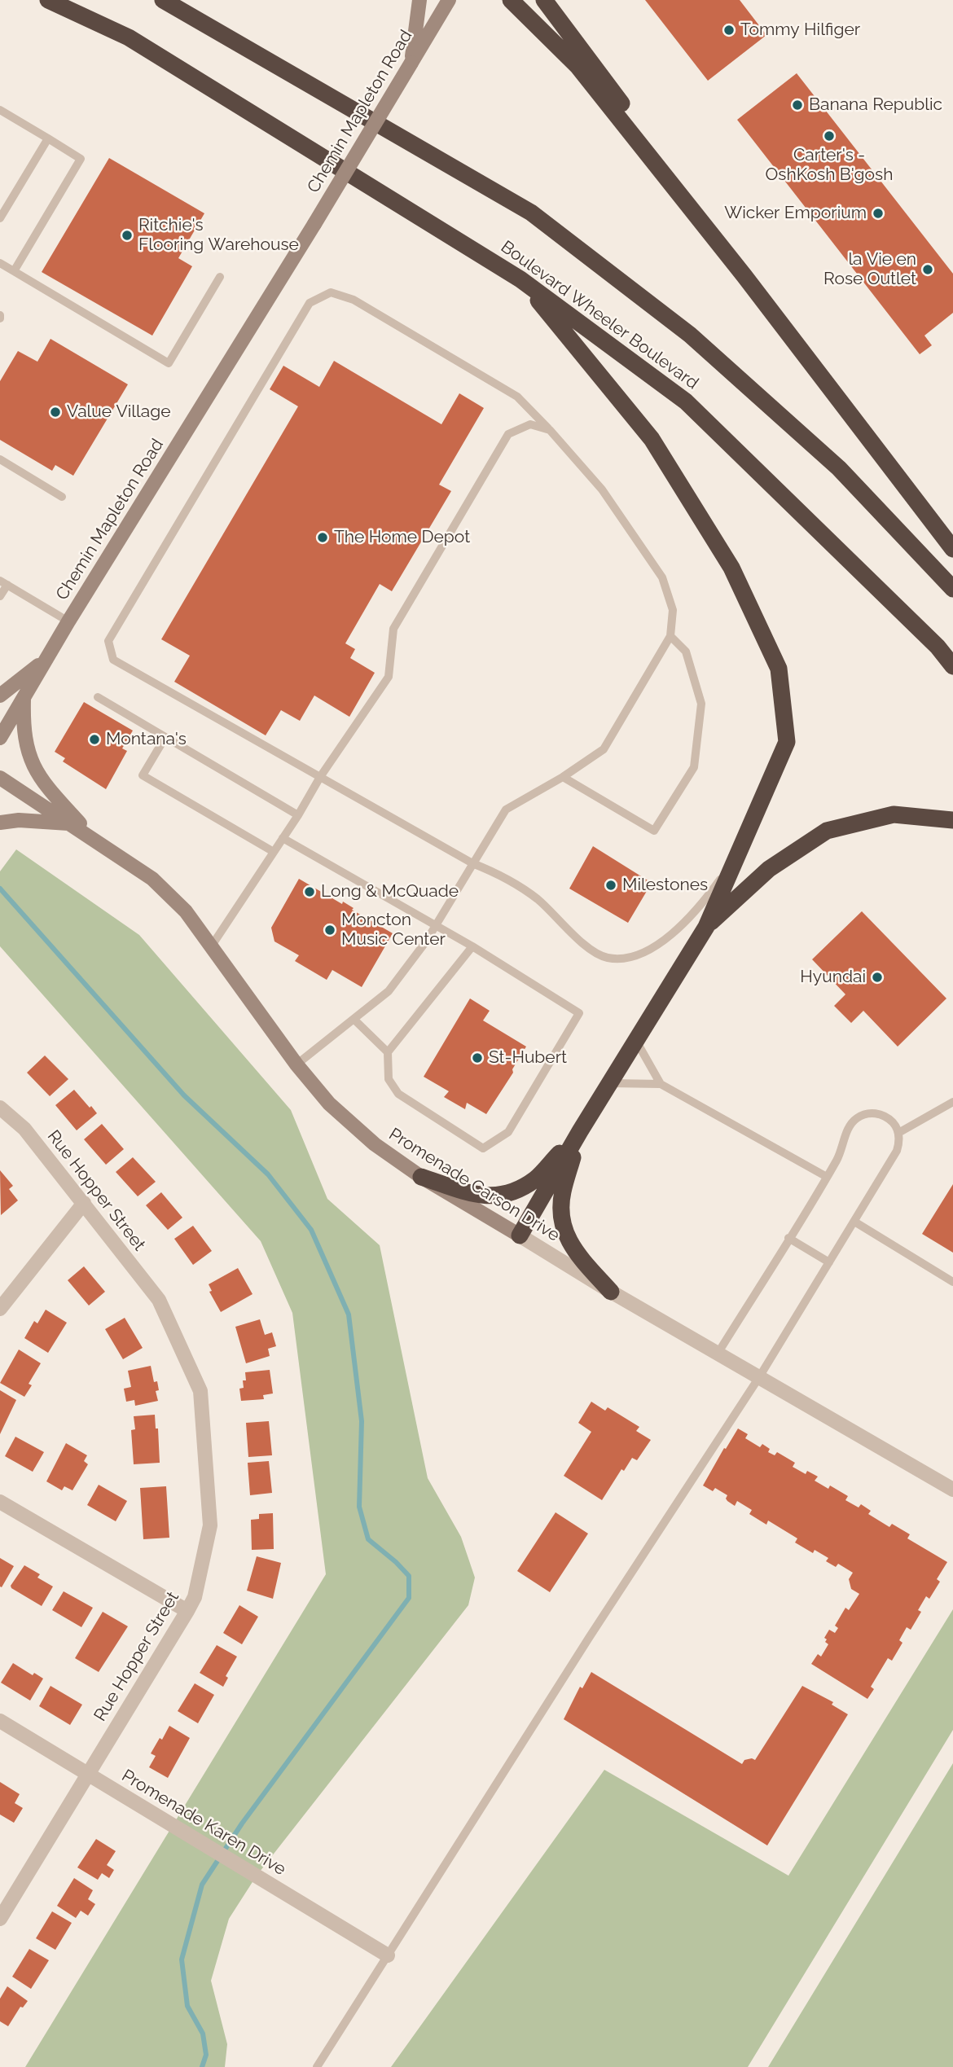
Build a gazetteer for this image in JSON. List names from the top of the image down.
{
  "streets": {
    "highway": ["Boulevard Wheeler Boulevard"],
    "main road": ["Chemin Mapleton Road", "Promenade Carson Drive"],
    "street": ["Rue Hopper Street", "Promenade Karen Drive"]
  },
  "crossings": [
    ["Rue Hopper Street", "Promenade Karen Drive"]
  ],
  "places": [
    "Tommy Hilfiger",
    "Banana Republic",
    "Carter's - OshKosh B'gosh",
    "Wicker Emporium",
    "Ritchie's Flooring Warehouse",
    "la Vie en Rose Outlet",
    "Value Village",
    "The Home Depot",
    "Montana's",
    "Milestones",
    "Long & McQuade",
    "Moncton Music Center",
    "Hyundai",
    "St-Hubert"
  ]
}
